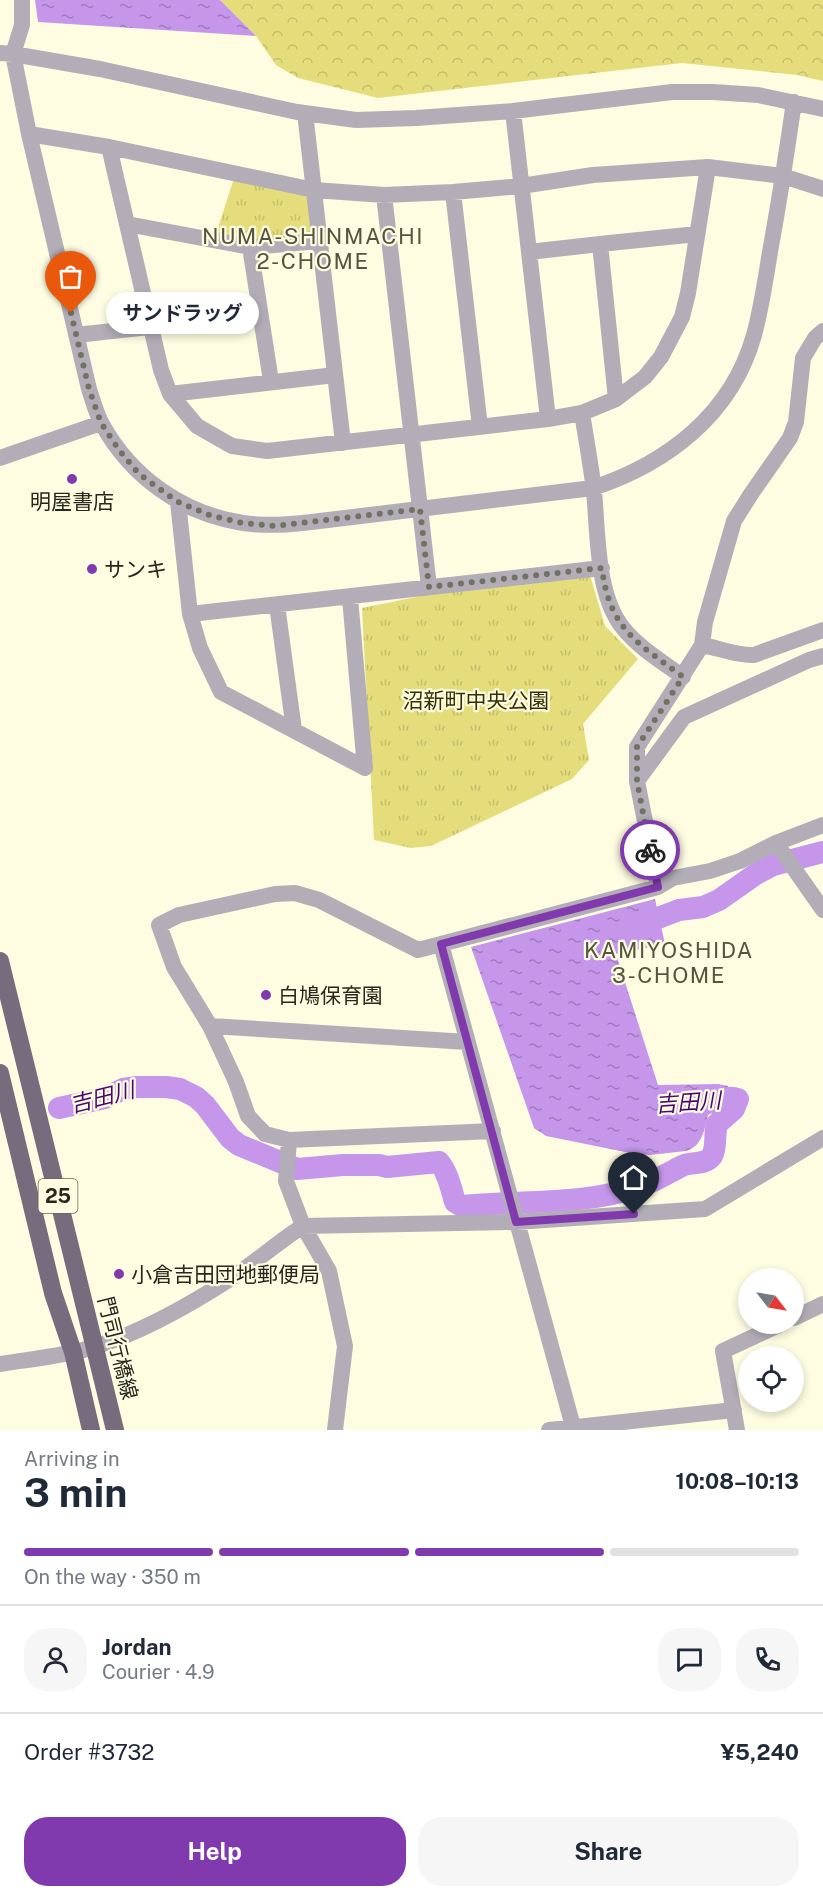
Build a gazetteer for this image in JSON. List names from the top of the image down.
{
  "streets": {
    "main road": ["25", "門司行橋線"]
  },
  "districts": ["NUMA-SHINMACHI 2-CHOME", "KAMIYOSHIDA 3-CHOME"],
  "water": ["吉田川"],
  "parks": ["沼新町中央公園"],
  "places": [
    "サンドラッグ",
    "明屋書店",
    "サンキ",
    "白鳩保育園",
    "小倉吉田団地郵便局"
  ],
  "north": "bottom right",
  "page": {
    "bubble": "サンドラッグ",
    "heading": ["3 min", "Arriving in", "10:08–10:13"],
    "panel": [
      "Jordan",
      "Courier · 4.9",
      "Order #3732",
      "¥5,240"
    ],
    "bar": "On the way · 350 m",
    "buttons": ["Help", "Share"]
  }
}
